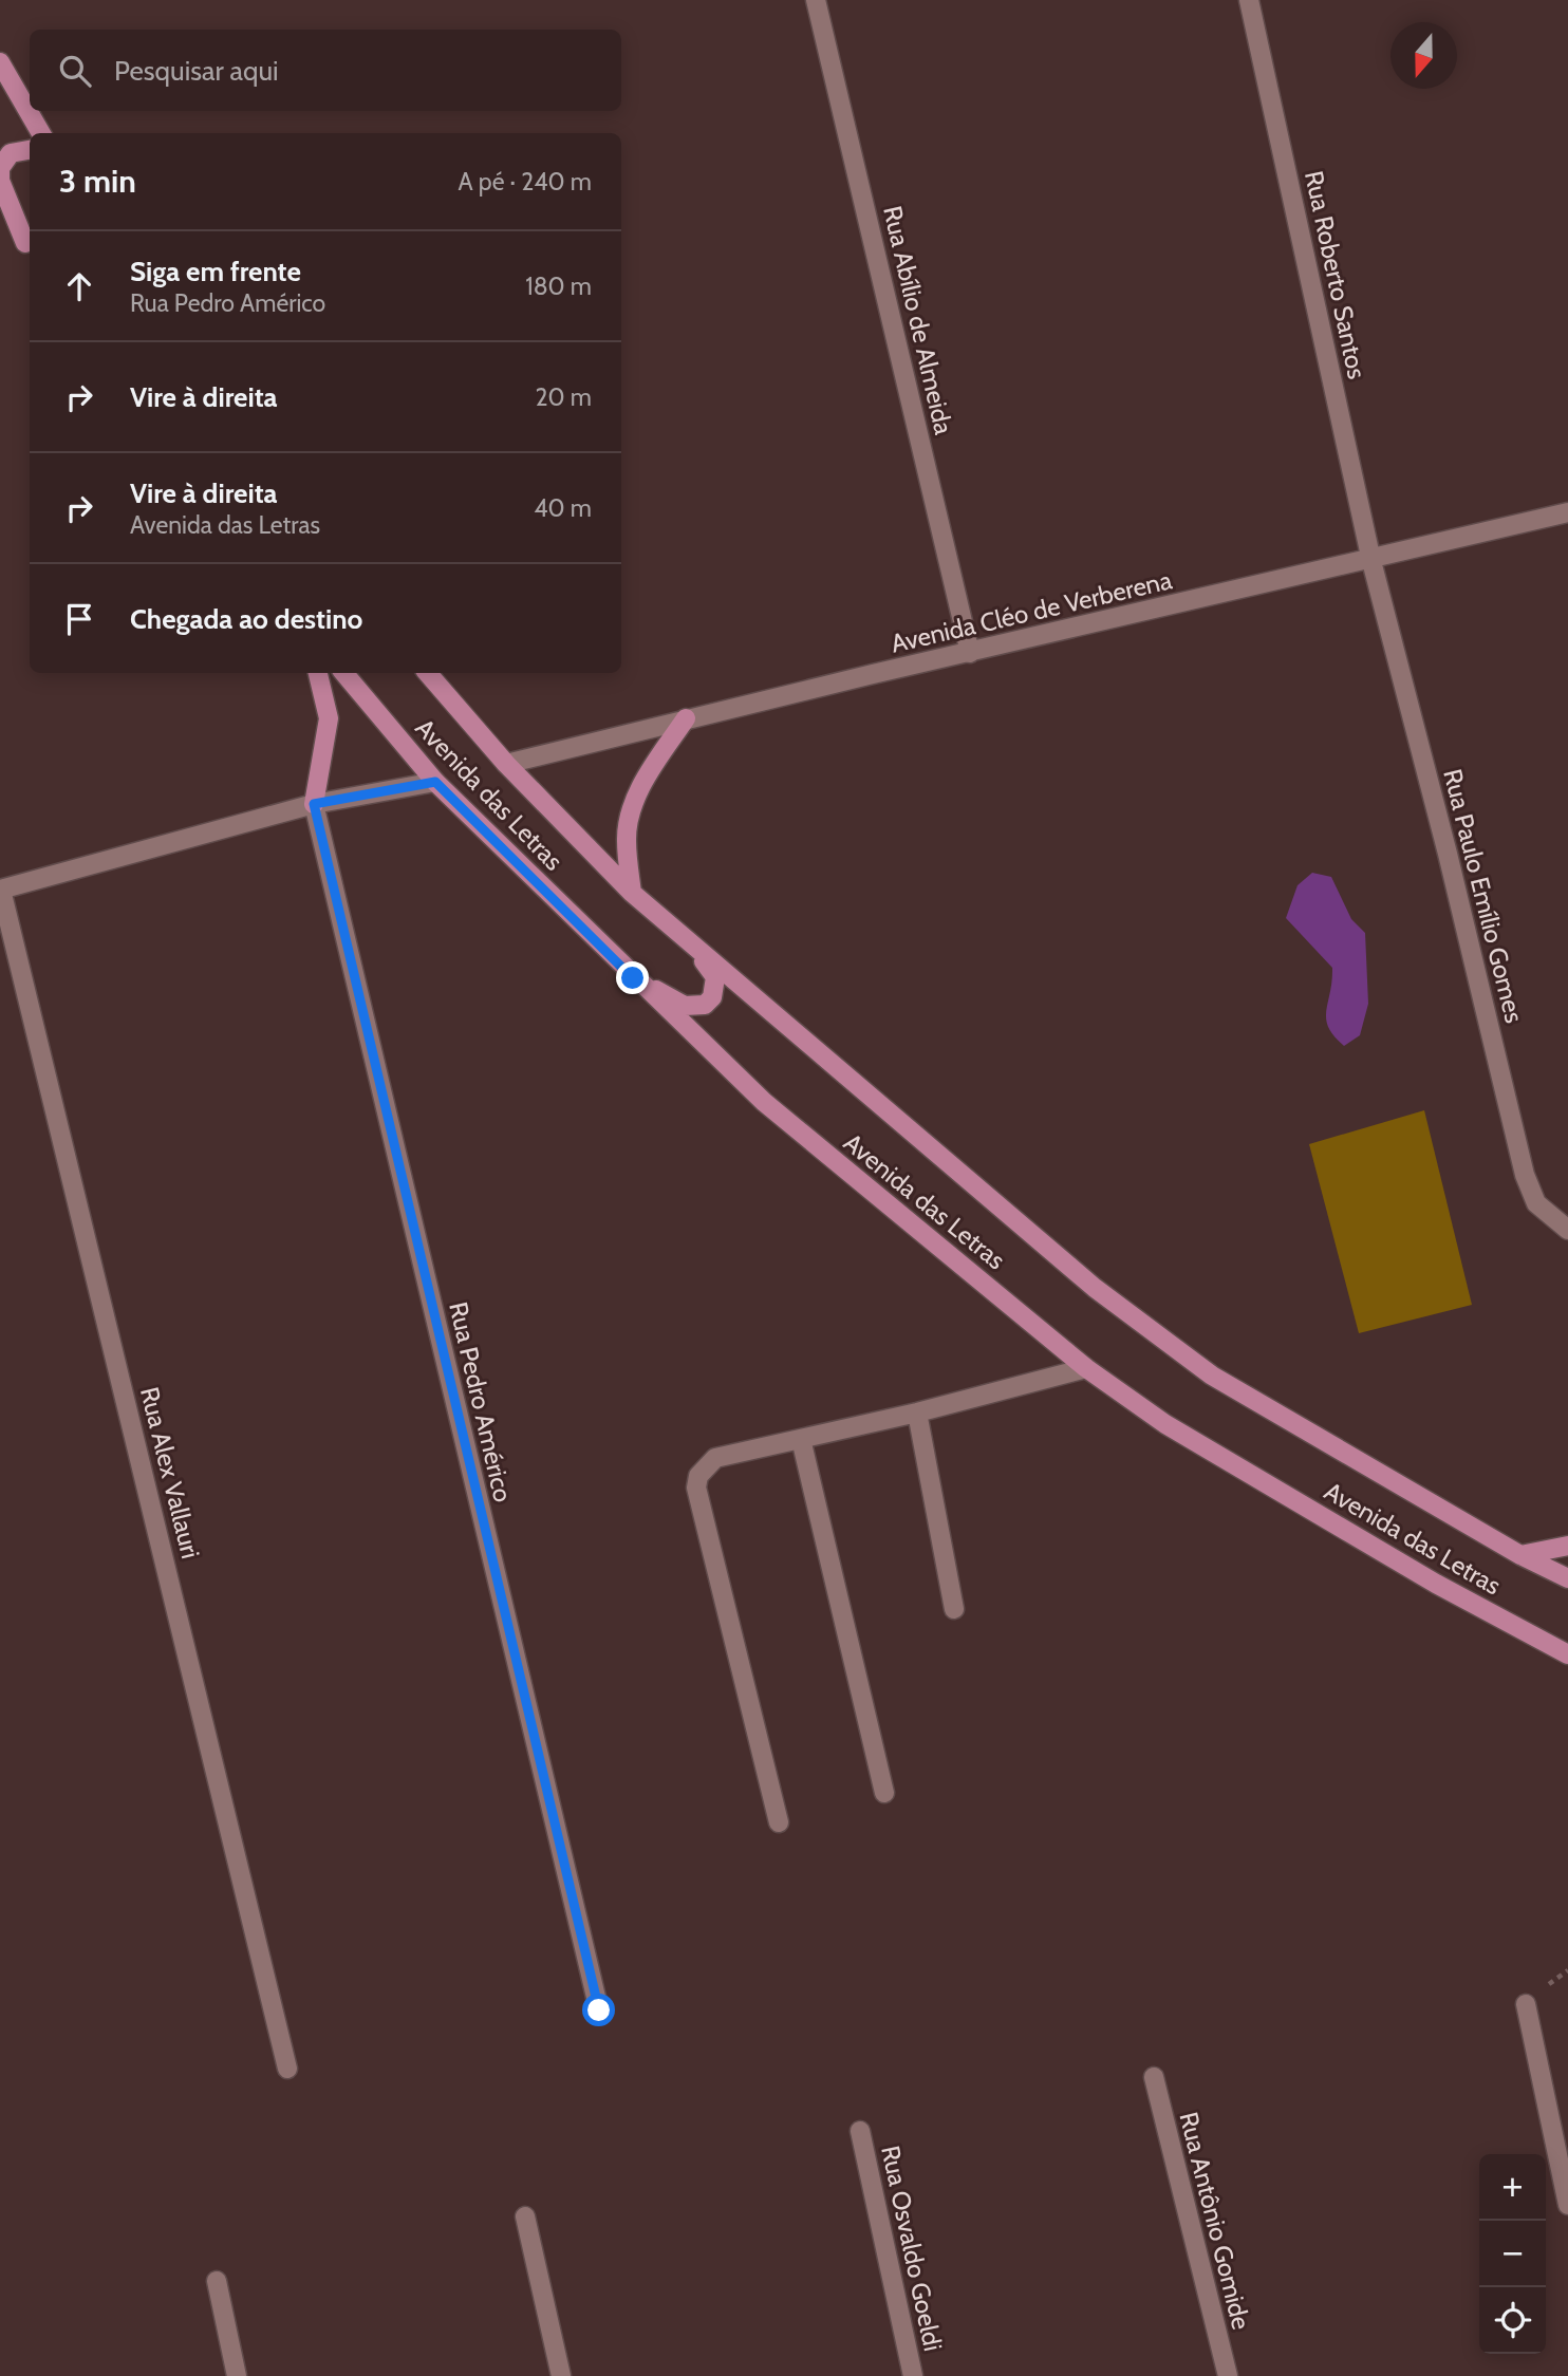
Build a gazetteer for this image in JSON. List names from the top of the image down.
{
  "streets": {
    "main road": ["Avenida das Letras"],
    "street": [
      "Rua Roberto Santos",
      "Rua Abílio de Almeida",
      "Avenida Cléo de Verberena",
      "Rua Paulo Emílio Gomes",
      "Rua Pedro Américo",
      "Rua Alex Vallauri",
      "Rua Antônio Gomide",
      "Rua Osvaldo Goeldi"
    ]
  },
  "crossings": [
    ["Rua Roberto Santos", "Avenida Cléo de Verberena"],
    ["Rua Roberto Santos", "Rua Paulo Emílio Gomes"],
    ["Rua Abílio de Almeida", "Avenida Cléo de Verberena"],
    ["Avenida Cléo de Verberena", "Avenida das Letras"],
    ["Avenida Cléo de Verberena", "Rua Paulo Emílio Gomes"]
  ],
  "north": "bottom",
  "page": {
    "search": "Pesquisar aqui",
    "heading": ["3 min", "A pé · 240 m"],
    "list": [
      ["Siga em frente", "Rua Pedro Américo", "180 m"],
      ["Vire à direita", "20 m"],
      ["Vire à direita", "Avenida das Letras", "40 m"],
      "Chegada ao destino"
    ],
    "map_buttons": ["+", "−"]
  }
}
